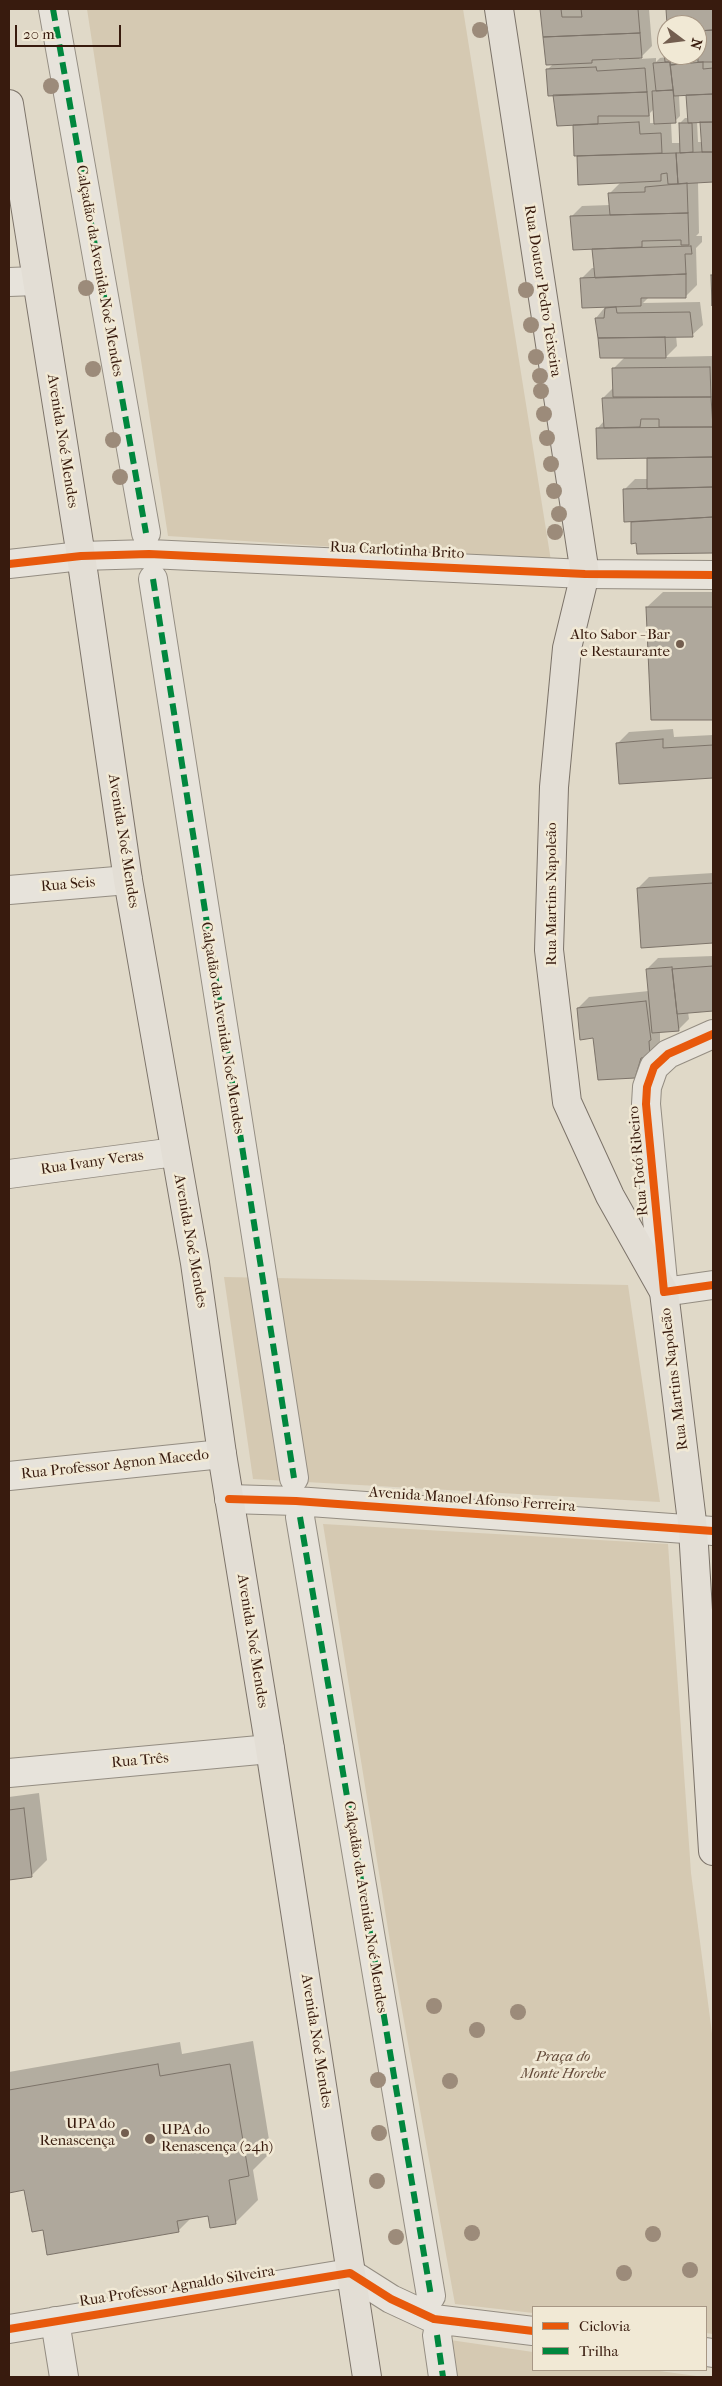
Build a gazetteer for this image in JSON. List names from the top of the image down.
{
  "streets": {
    "main road": ["Rua Doutor Pedro Teixeira", "Avenida Noé Mendes", "Rua Martins Napoleão"],
    "street": [
      "Calçadão da Avenida Noé Mendes",
      "Rua Carlotinha Brito",
      "Rua Seis",
      "Rua Totó Ribeiro",
      "Rua Ivany Veras",
      "Rua Professor Agnon Macedo",
      "Avenida Manoel Afonso Ferreira",
      "Rua Três",
      "Rua Professor Agnaldo Silveira"
    ]
  },
  "crossings": [
    ["Rua Doutor Pedro Teixeira", "Rua Carlotinha Brito"],
    ["Rua Doutor Pedro Teixeira", "Rua Martins Napoleão"],
    ["Avenida Noé Mendes", "Rua Carlotinha Brito"],
    ["Avenida Noé Mendes", "Rua Seis"],
    ["Avenida Noé Mendes", "Rua Ivany Veras"],
    ["Avenida Noé Mendes", "Rua Professor Agnon Macedo"],
    ["Avenida Noé Mendes", "Avenida Manoel Afonso Ferreira"],
    ["Avenida Noé Mendes", "Rua Três"],
    ["Avenida Noé Mendes", "Rua Professor Agnaldo Silveira"],
    ["Rua Carlotinha Brito", "Rua Martins Napoleão"],
    ["Rua Martins Napoleão", "Rua Totó Ribeiro"],
    ["Rua Martins Napoleão", "Avenida Manoel Afonso Ferreira"]
  ],
  "parks": ["Praça do Monte Horebe"],
  "places": ["Alto Sabor - Bar e Restaurante", "UPA do Renascença", "UPA do Renascença (24h)"],
  "legend": ["Ciclovia", "Trilha"],
  "scale_bar": "20 m",
  "north": "right"
}
